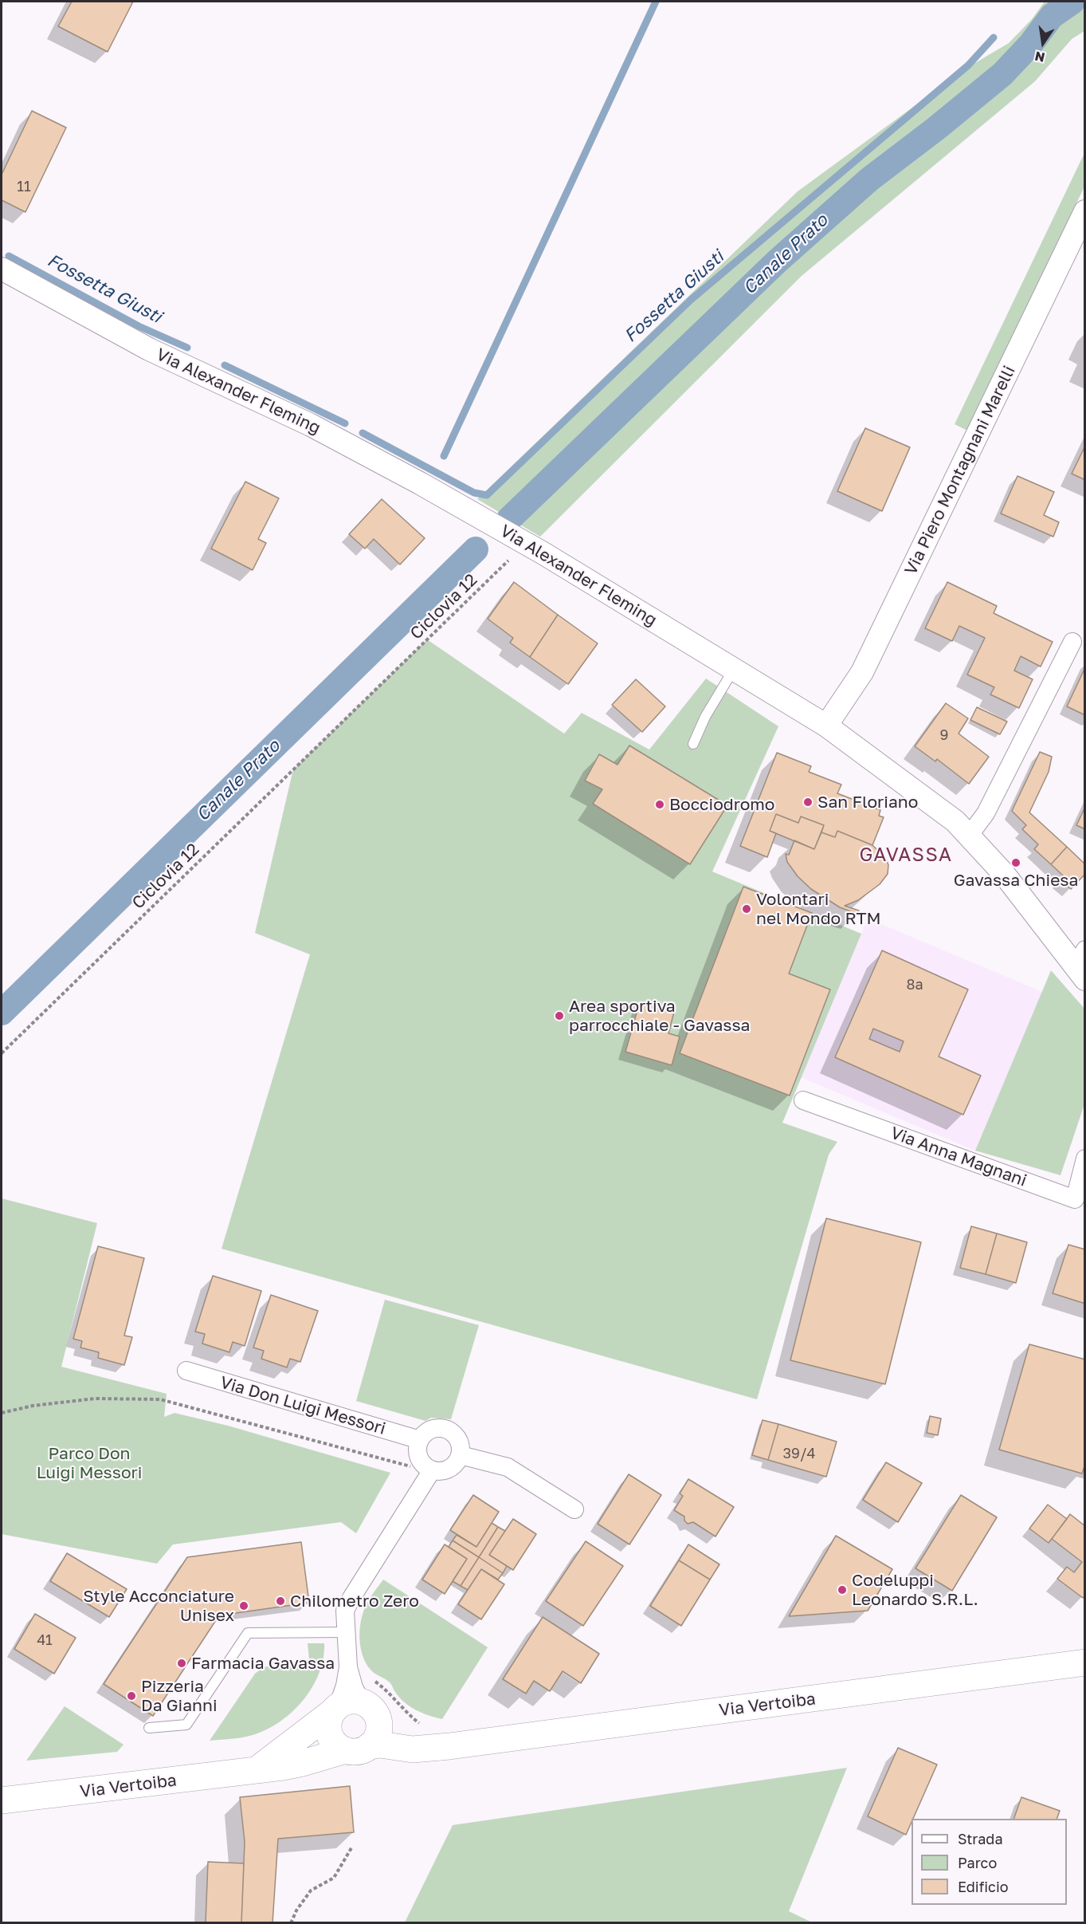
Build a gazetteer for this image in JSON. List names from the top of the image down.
{
  "streets": {
    "main road": ["Via Vertoiba"],
    "street": [
      "Via Alexander Fleming",
      "Via Piero Montagnani Marelli",
      "Via Anna Magnani",
      "Via Don Luigi Messori"
    ],
    "path": ["Ciclovia 12"]
  },
  "crossings": [
    ["Via Alexander Fleming", "Via Piero Montagnani Marelli"]
  ],
  "districts": ["GAVASSA"],
  "water": ["Canale Prato", "Fossetta Giusti"],
  "parks": ["Parco Don Luigi Messori"],
  "places": [
    "San Floriano",
    "Bocciodromo",
    "Gavassa Chiesa",
    "Volontari nel Mondo RTM",
    "Area sportiva parrocchiale - Gavassa",
    "Codeluppi Leonardo S.R.L.",
    "Chilometro Zero",
    "Style Acconciature Unisex",
    "Farmacia Gavassa",
    "Pizzeria Da Gianni"
  ],
  "house_numbers": [
    "11",
    "9",
    "8a",
    "39/4",
    "41"
  ],
  "legend": ["Strada", "Parco", "Edificio"],
  "north": "bottom"
}
